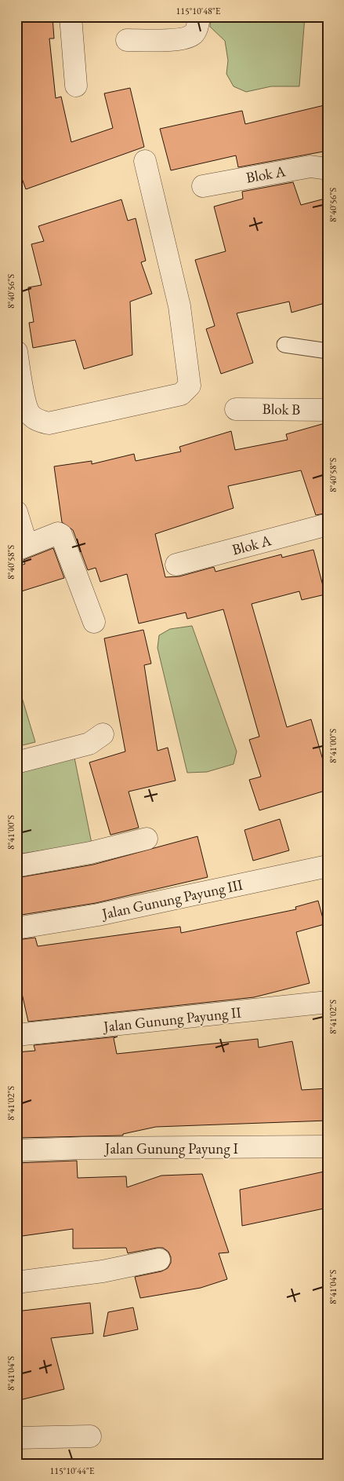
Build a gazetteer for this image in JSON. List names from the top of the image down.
{
  "streets": {
    "street": [
      "Blok A",
      "Blok B",
      "Jalan Gunung Payung III",
      "Jalan Gunung Payung II",
      "Jalan Gunung Payung I"
    ]
  },
  "coordinates": [
    "115°10'48\"E",
    "8°40'56\"S",
    "8°40'58\"S",
    "8°41'00\"S",
    "8°41'02\"S",
    "8°41'04\"S",
    "115°10'44\"E"
  ]
}
